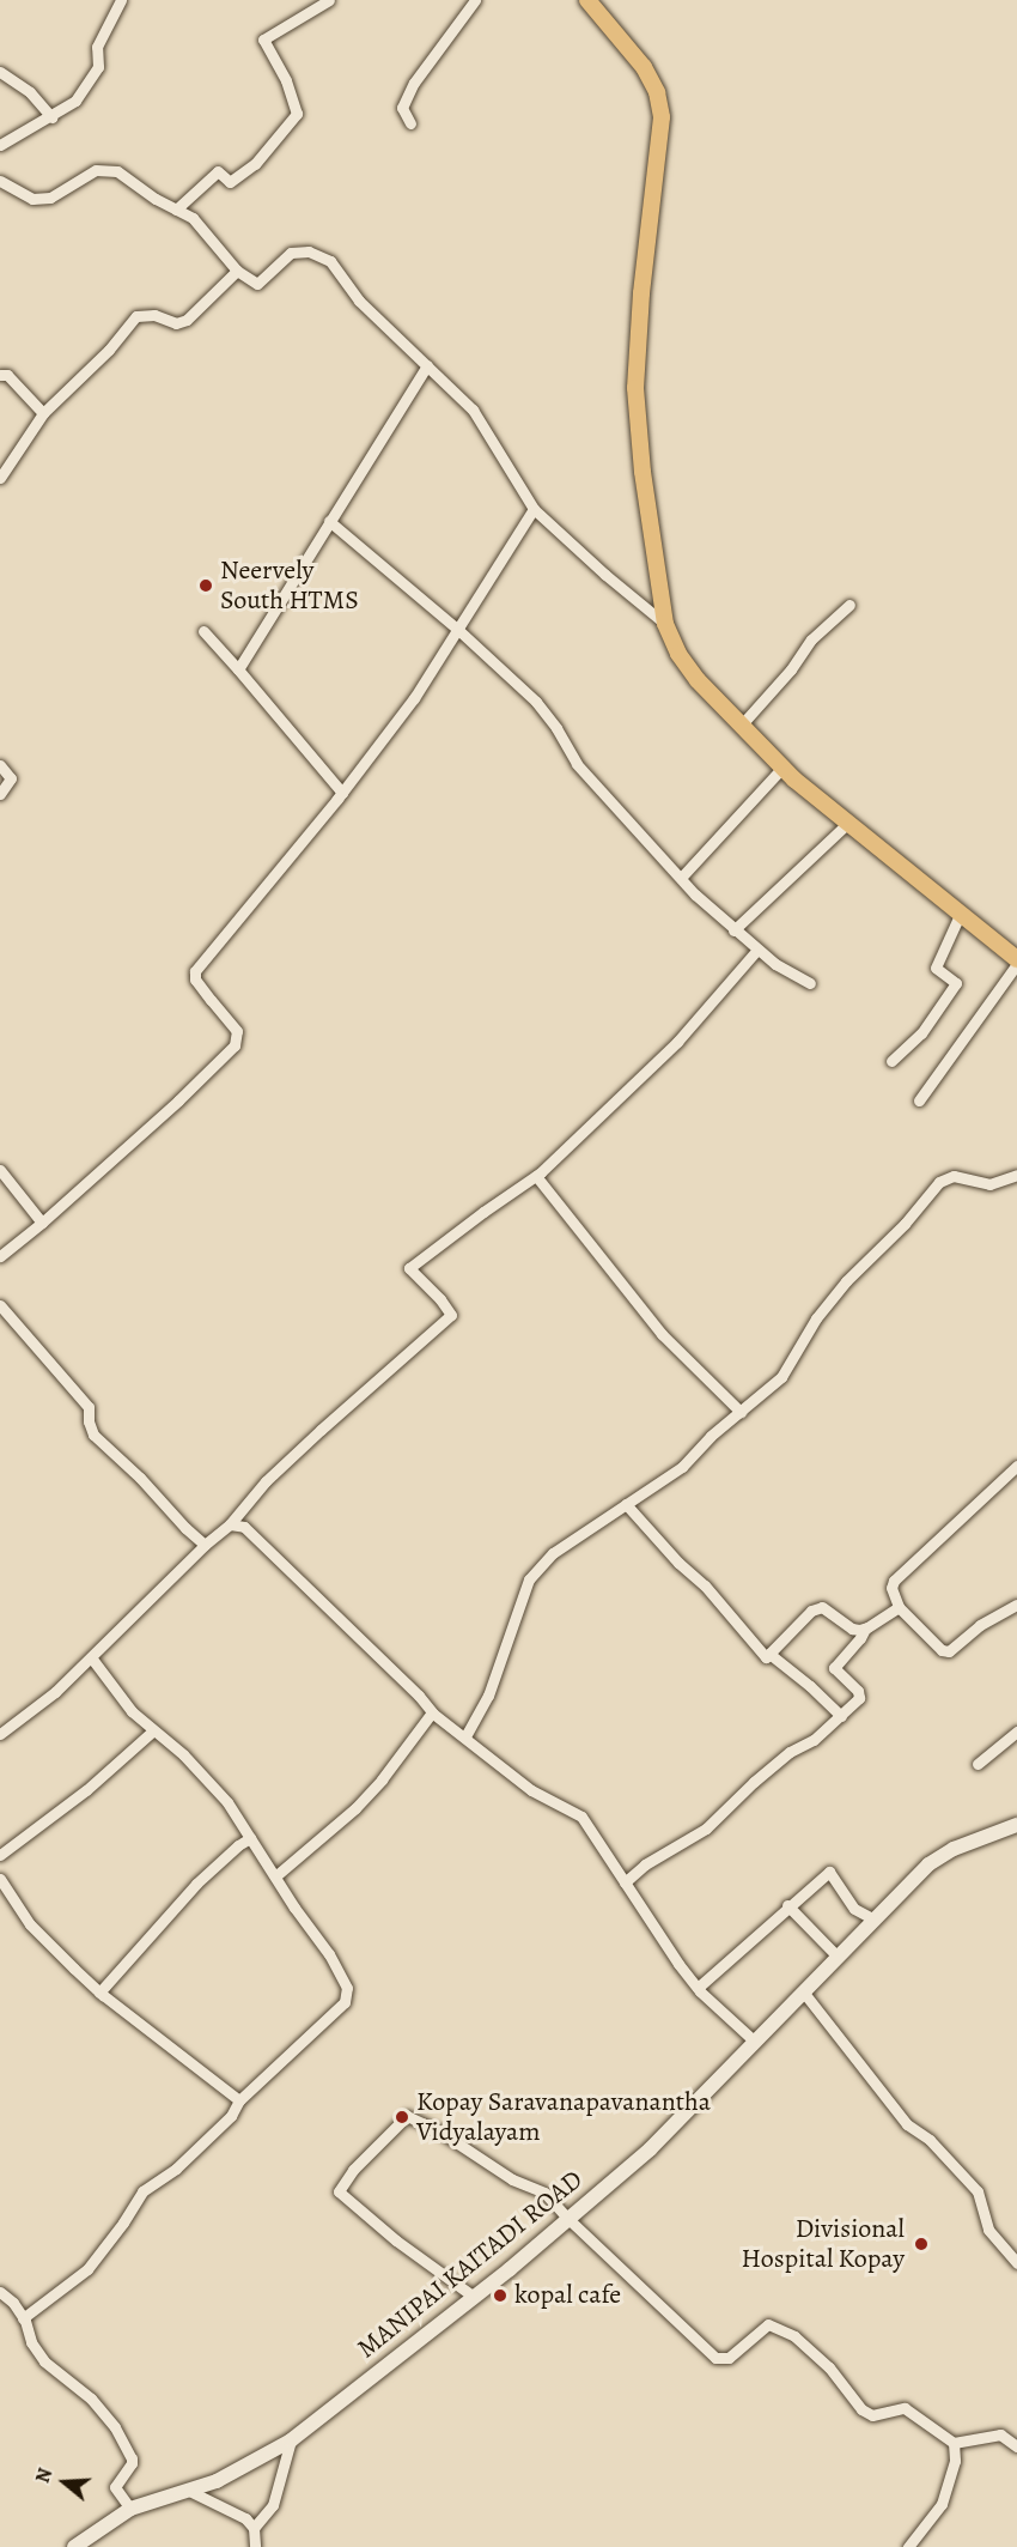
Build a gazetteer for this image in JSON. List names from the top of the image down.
{
  "streets": {
    "main road": ["MANIPAI KAITADI ROAD"]
  },
  "places": [
    "Neervely South HTMS",
    "Kopay Saravanapavanantha Vidyalayam",
    "Divisional Hospital Kopay",
    "kopal cafe"
  ],
  "north": "left"
}
